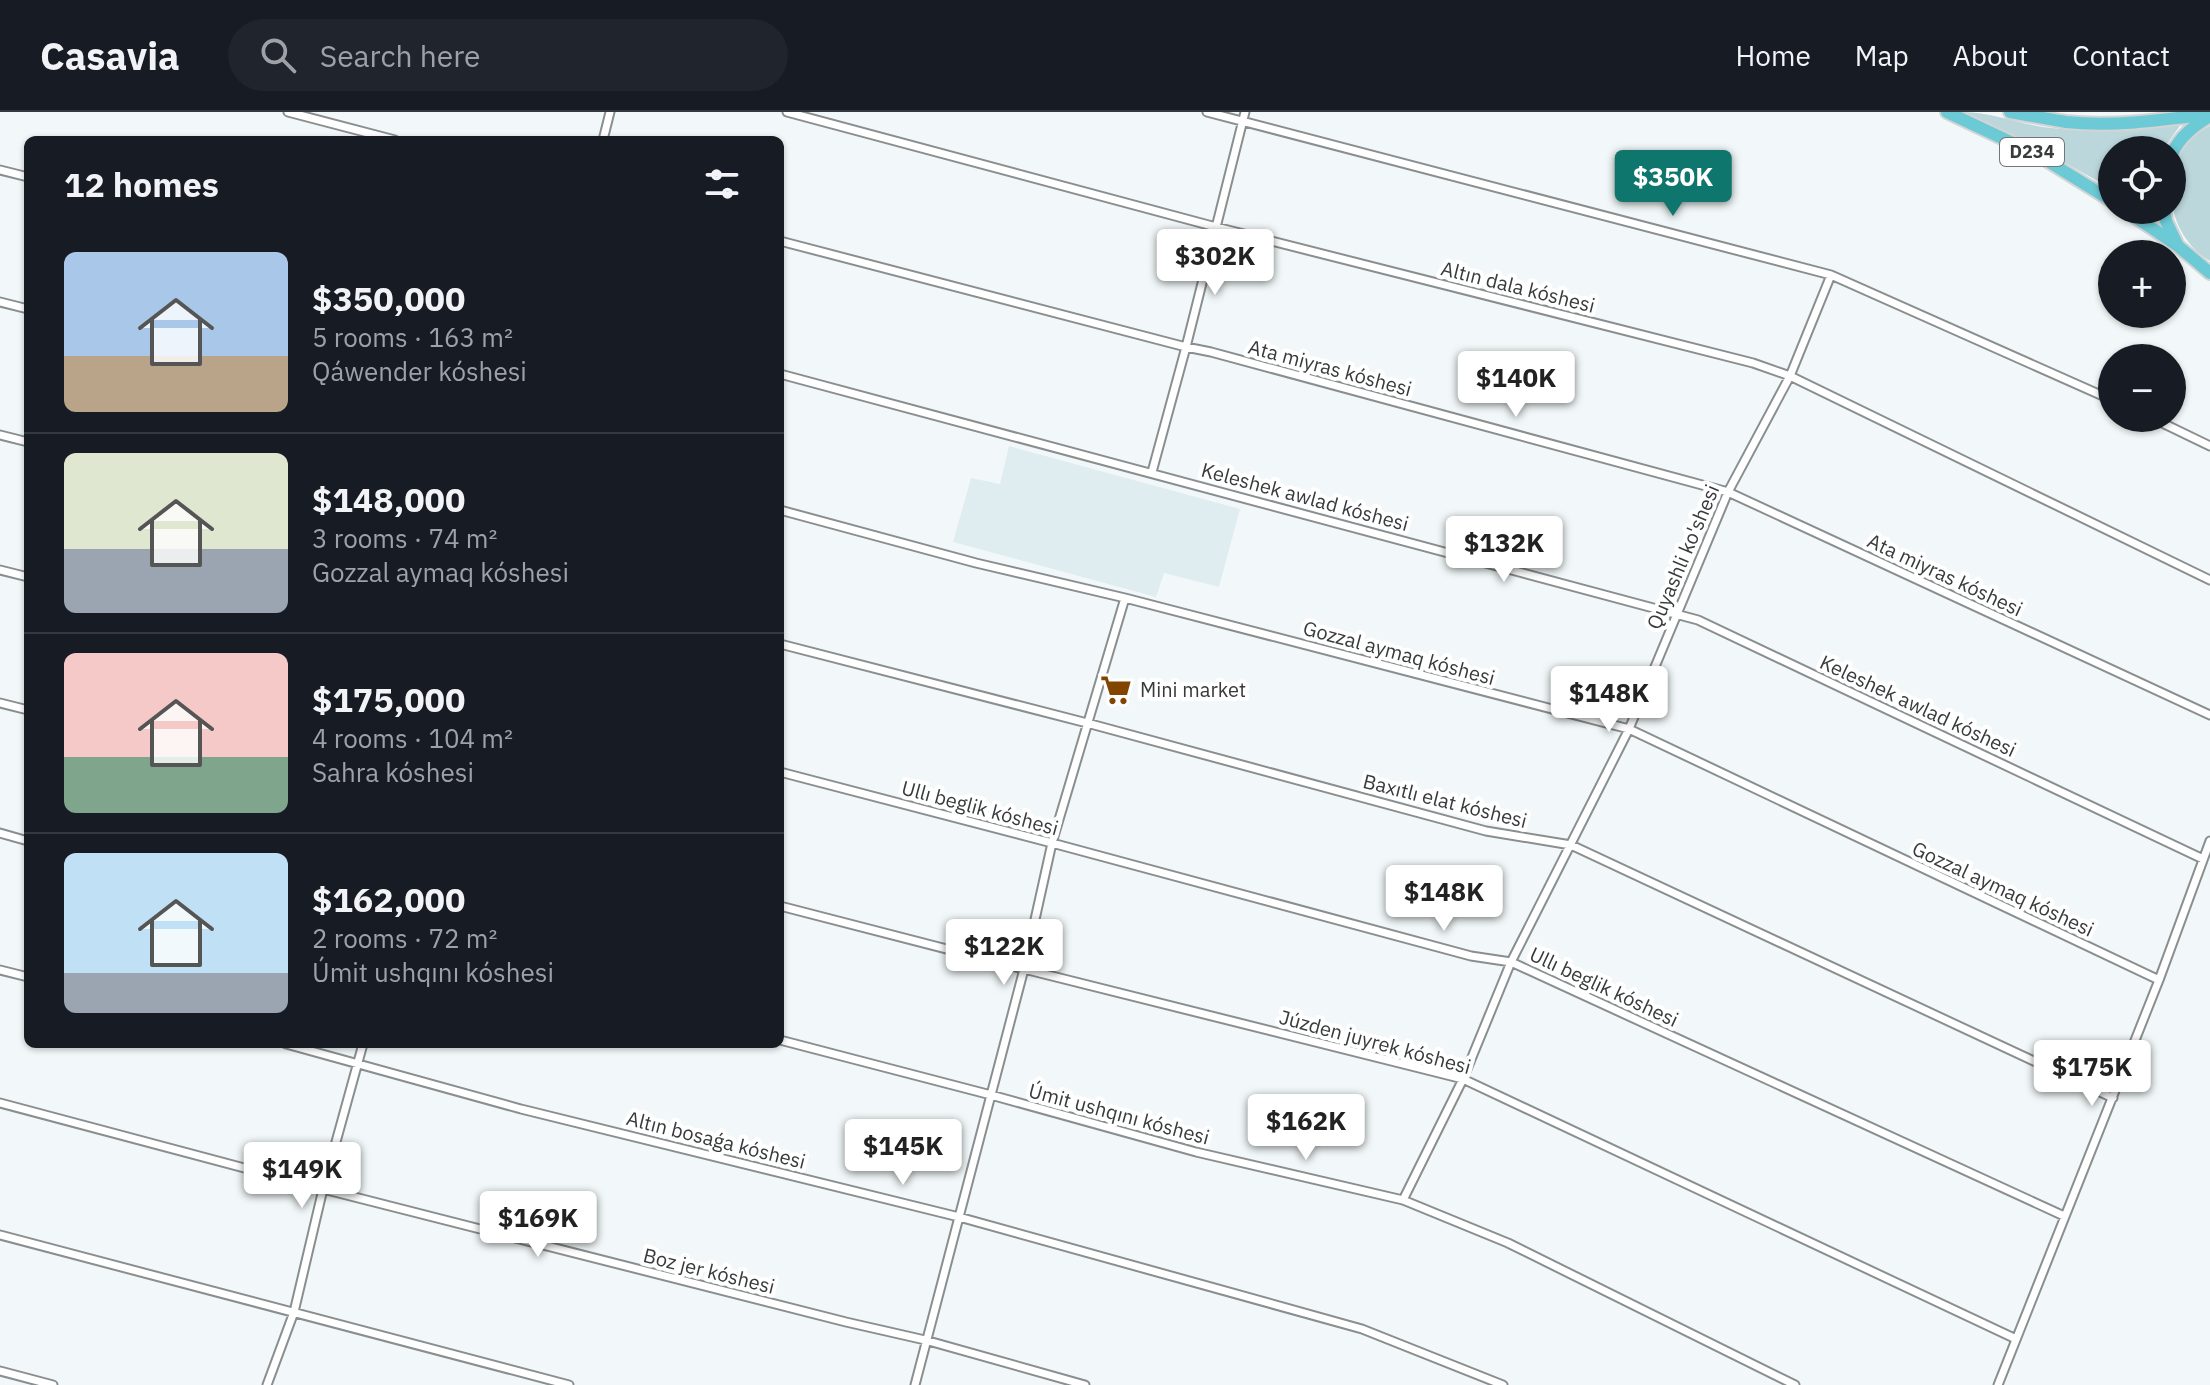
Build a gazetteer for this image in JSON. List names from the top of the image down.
{
  "streets": {
    "main road": ["D234"],
    "street": [
      "Altın dala kóshesi",
      "Ata miyras kóshesi",
      "Keleshek awlad kóshesi",
      "Quyashli ko'shesi",
      "Gozzal aymaq kóshesi",
      "Baxıtlı elat kóshesi",
      "Ullı beglik kóshesi",
      "Júzden juyrek kóshesi",
      "Úmit ushqını kóshesi",
      "Altın bosaǵa kóshesi",
      "Boz jer kóshesi"
    ]
  },
  "crossings": [
    ["Altın dala kóshesi", "Quyashli ko'shesi"],
    ["Ata miyras kóshesi", "Quyashli ko'shesi"],
    ["Keleshek awlad kóshesi", "Quyashli ko'shesi"],
    ["Quyashli ko'shesi", "Gozzal aymaq kóshesi"],
    ["Quyashli ko'shesi", "Baxıtlı elat kóshesi"],
    ["Quyashli ko'shesi", "Ullı beglik kóshesi"],
    ["Quyashli ko'shesi", "Júzden juyrek kóshesi"],
    ["Quyashli ko'shesi", "Úmit ushqını kóshesi"]
  ],
  "places": {
    "supermarket": ["Mini market"]
  },
  "page": {
    "header": "Casavia",
    "search": "Search here",
    "nav": [
      "Home",
      "Map",
      "About",
      "Contact"
    ],
    "map_buttons": ["+", "−"],
    "heading": "12 homes",
    "price": [
      "$350K",
      "$302K",
      "$140K",
      "$132K",
      "$148K",
      "$148K",
      "$122K",
      "$175K",
      "$162K",
      "$145K",
      "$149K",
      "$169K"
    ],
    "list": [
      {
        "name": "$350,000",
        "note": "5 rooms · 163 m² · Qáwender kóshesi"
      },
      {
        "name": "$148,000",
        "note": "3 rooms · 74 m² · Gozzal aymaq kóshesi"
      },
      {
        "name": "$175,000",
        "note": "4 rooms · 104 m² · Sahra kóshesi"
      },
      {
        "name": "$162,000",
        "note": "2 rooms · 72 m² · Úmit ushqını kóshesi"
      }
    ]
  }
}
